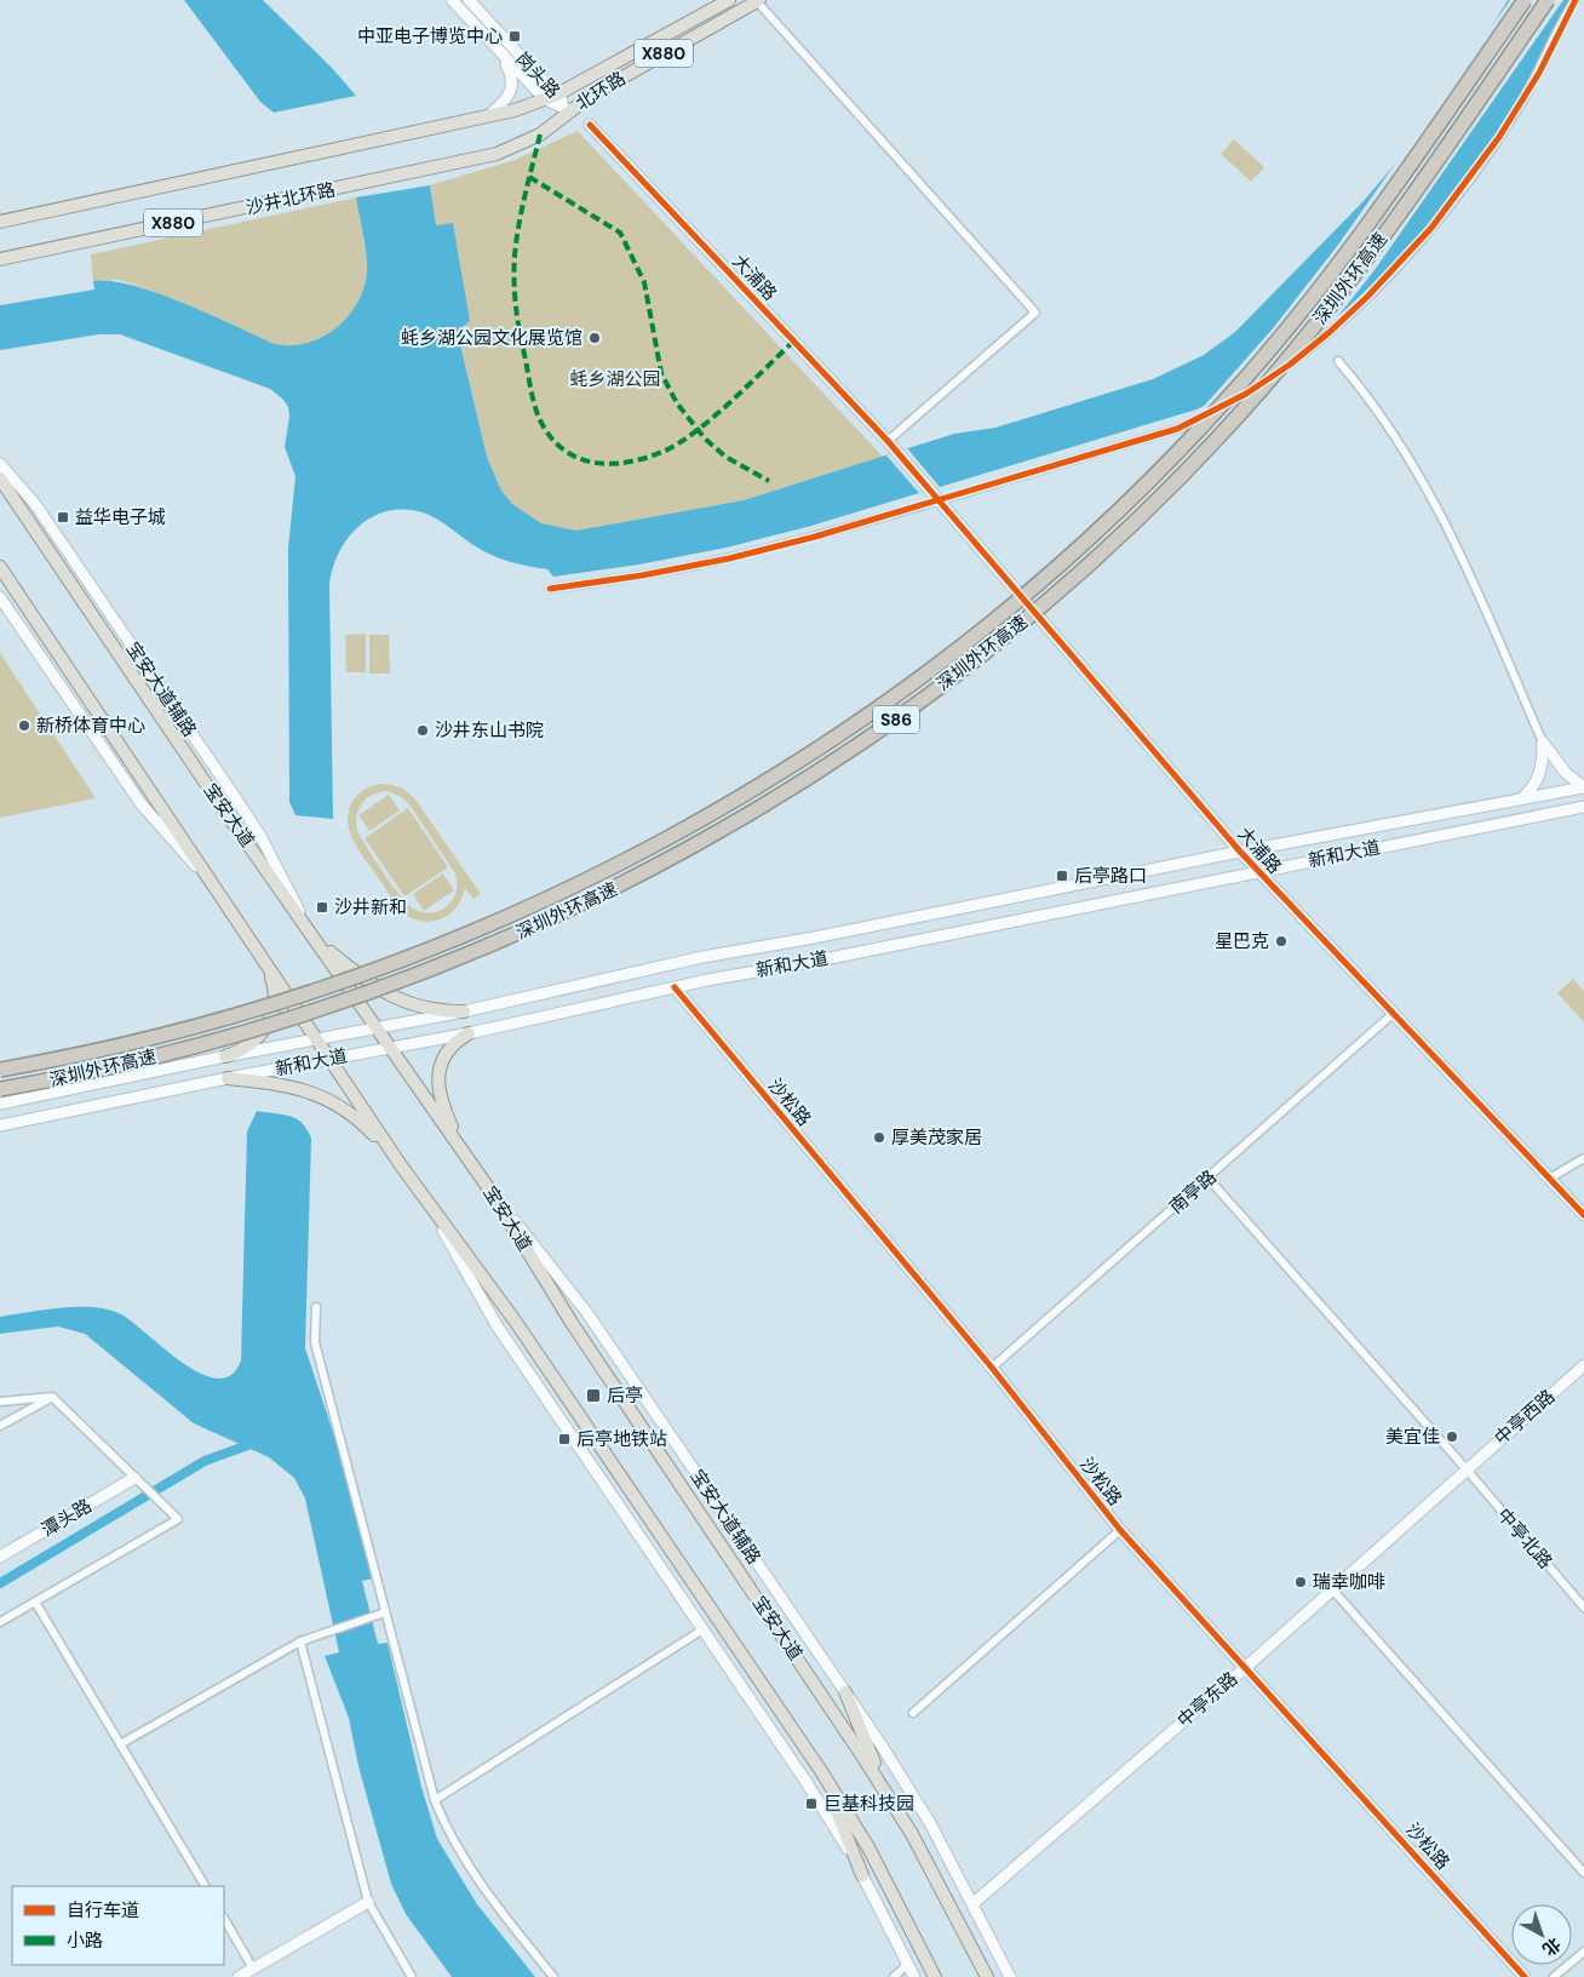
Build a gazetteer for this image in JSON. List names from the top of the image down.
{
  "streets": {
    "highway": ["深圳外环高速", "S86"],
    "main road": [
      "X880",
      "岗头路",
      "北环路",
      "沙井北环路",
      "大浦路",
      "宝安大道辅路",
      "宝安大道",
      "新和大道",
      "沙松路",
      "中亭西路",
      "潭头路",
      "中亭东路"
    ],
    "street": ["南亭路", "中亭北路"]
  },
  "crossings": [
    ["岗头路", "北环路"],
    ["岗头路", "沙井北环路"],
    ["北环路", "沙井北环路"],
    ["大浦路", "新和大道"],
    ["大浦路", "南亭路"],
    ["宝安大道辅路", "宝安大道"],
    ["宝安大道辅路", "中亭东路"],
    ["宝安大道", "新和大道"],
    ["新和大道", "沙松路"],
    ["沙松路", "南亭路"],
    ["沙松路", "中亭东路"],
    ["南亭路", "中亭北路"],
    ["中亭西路", "中亭北路"],
    ["中亭西路", "中亭东路"],
    ["中亭北路", "中亭东路"]
  ],
  "parks": ["蚝乡湖公园"],
  "places": {
    "transit": [
      "中亚电子博览中心",
      "益华电子城",
      "后亭路口",
      "沙井新和",
      "后亭",
      "后亭地铁站",
      "巨基科技园"
    ],
    "other": [
      "蚝乡湖公园文化展览馆",
      "新桥体育中心",
      "沙井东山书院",
      "星巴克",
      "厚美茂家居",
      "美宜佳",
      "瑞幸咖啡"
    ]
  },
  "legend": ["自行车道", "小路"],
  "north": "bottom right"
}
